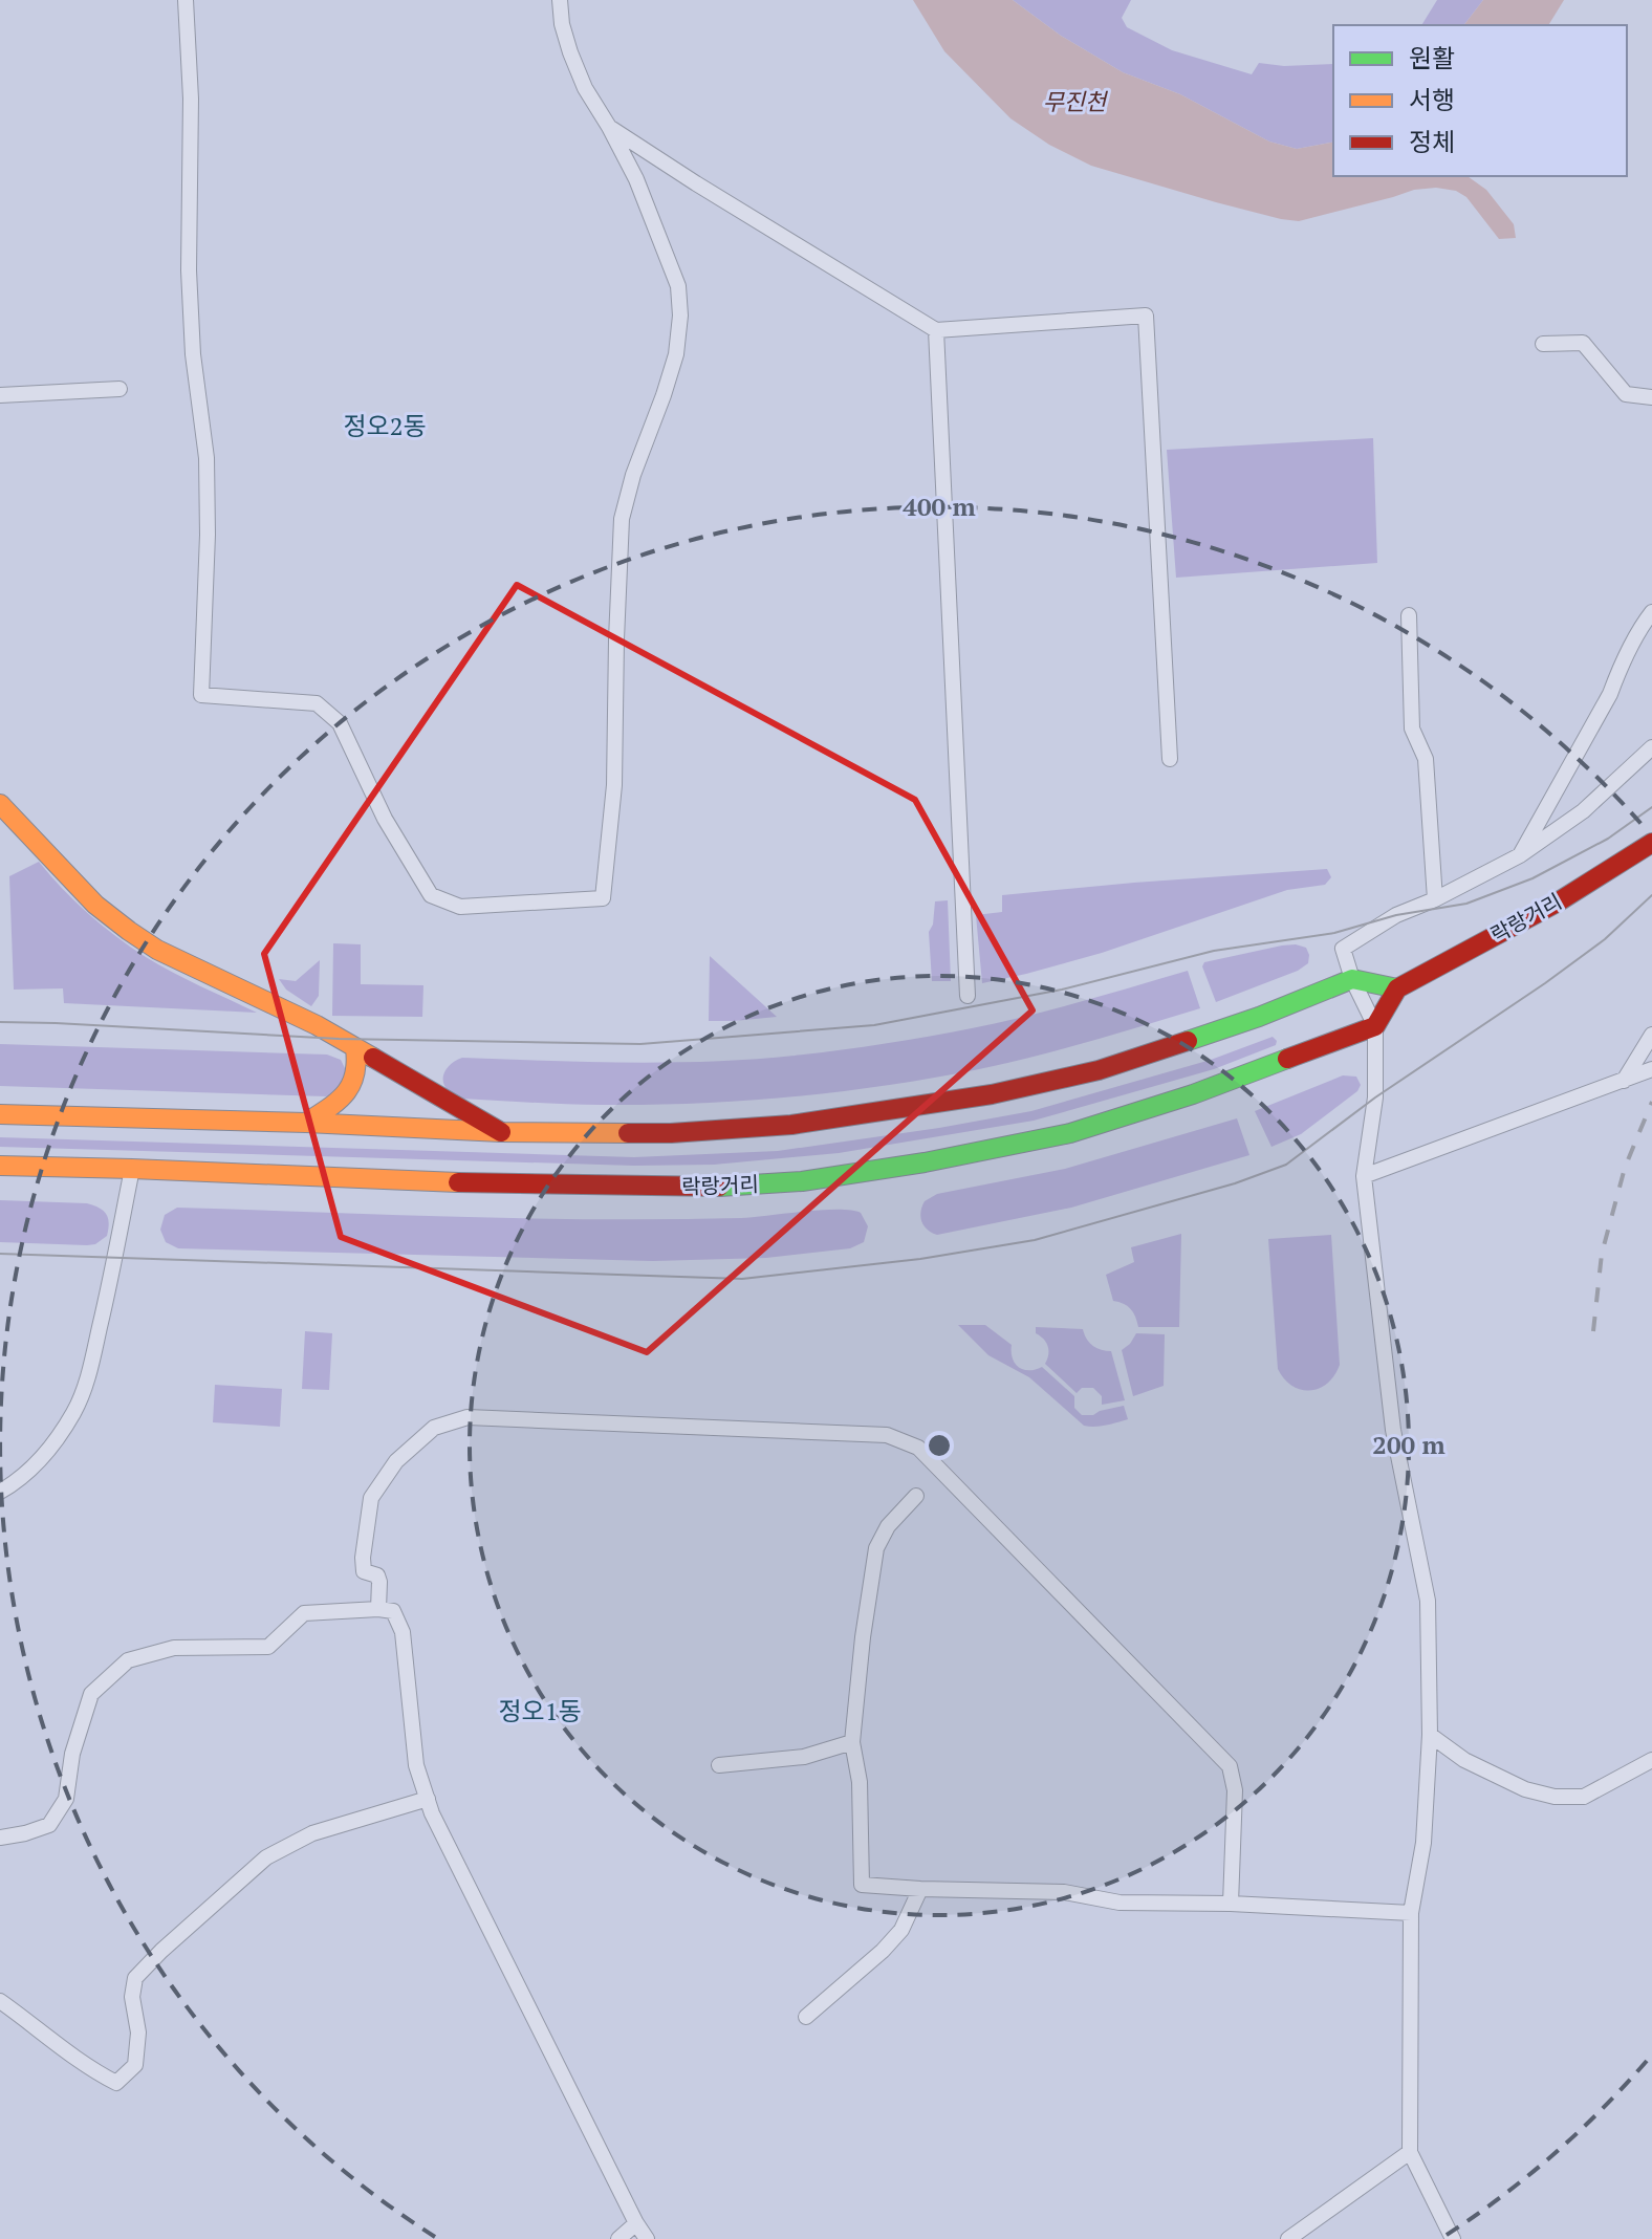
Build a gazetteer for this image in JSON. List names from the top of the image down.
{
  "streets": {
    "main road": ["락랑거리"]
  },
  "districts": ["정오2동", "정오1동"],
  "water": ["무진천"],
  "legend": ["원활", "서행", "정체"],
  "rings": ["400 m", "200 m"]
}
